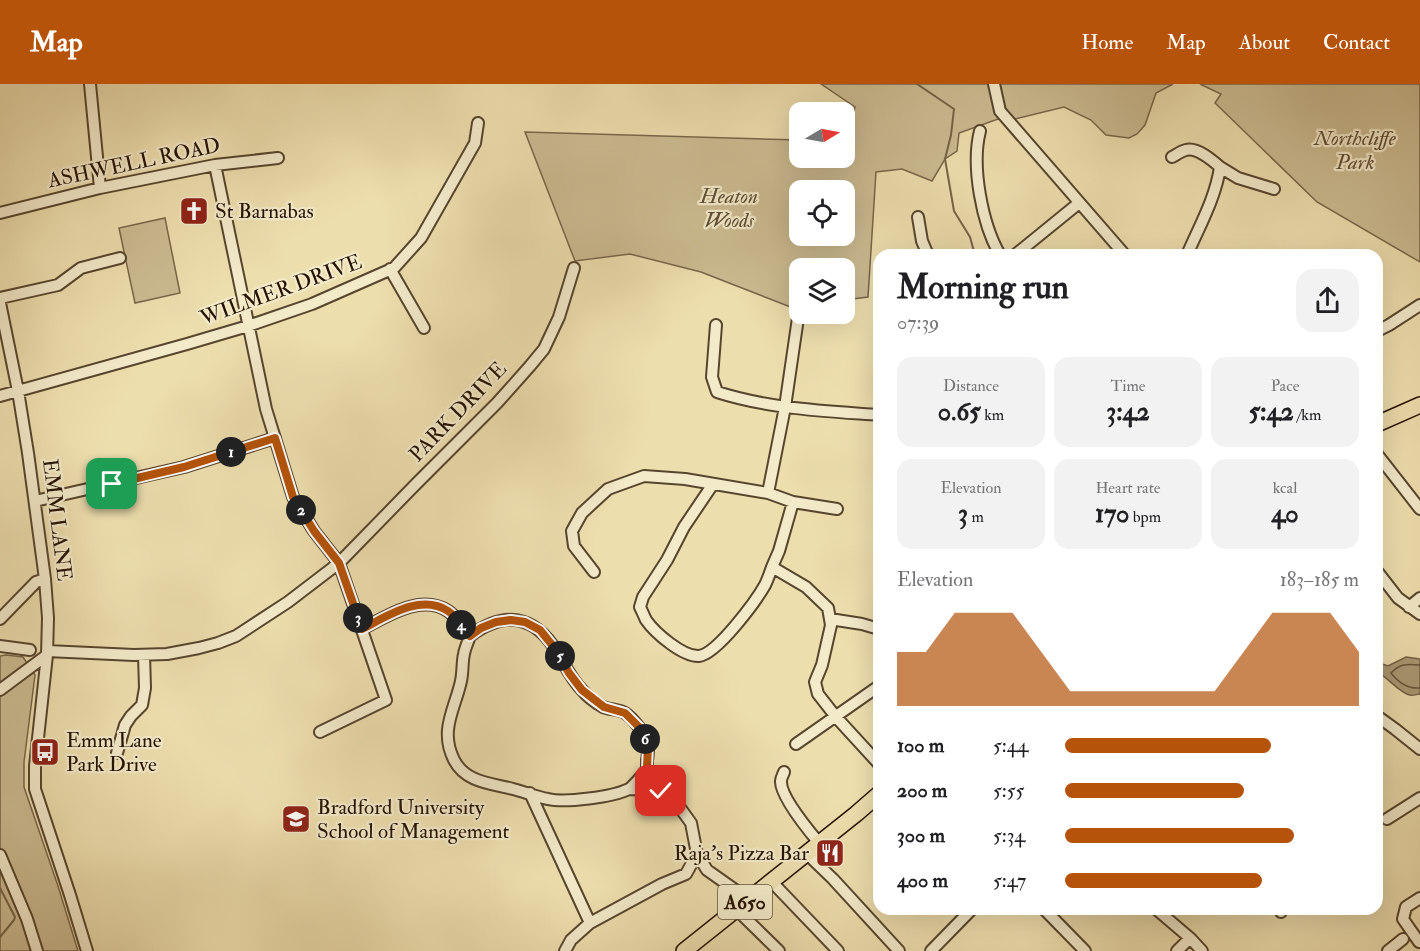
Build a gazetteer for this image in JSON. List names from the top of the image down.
{
  "streets": {
    "highway": ["A650"],
    "street": [
      "ASHWELL ROAD",
      "WILMER DRIVE",
      "PARK DRIVE",
      "EMM LANE"
    ]
  },
  "crossings": [
    ["WILMER DRIVE", "EMM LANE"],
    ["PARK DRIVE", "EMM LANE"]
  ],
  "parks": ["Northcliffe Park", "Heaton Woods"],
  "places": {
    "church": ["St Barnabas"],
    "bus stop": ["Emm Lane Park Drive"],
    "school or university": ["Bradford University School of Management"],
    "restaurant": ["Raja's Pizza Bar"]
  },
  "north": "right",
  "page": {
    "header": "Map",
    "nav": [
      "Home",
      "Map",
      "About",
      "Contact"
    ],
    "heading": ["Morning run", "07:39"],
    "stats": [
      ["Distance", "0.65 km"],
      ["Time", "3:42"],
      ["Pace", "5:42 /km"],
      ["Elevation", "3 m"],
      ["Heart rate", "170 bpm"],
      ["kcal", "40"]
    ],
    "pins": [
      "1",
      "2",
      "3",
      "4",
      "5",
      "6"
    ],
    "chart": ["Elevation", "183–185 m"],
    "list": [
      {
        "name": "100 m",
        "note": "5:44"
      },
      {
        "name": "200 m",
        "note": "5:55"
      },
      {
        "name": "300 m",
        "note": "5:34"
      },
      {
        "name": "400 m",
        "note": "5:47"
      }
    ]
  }
}
